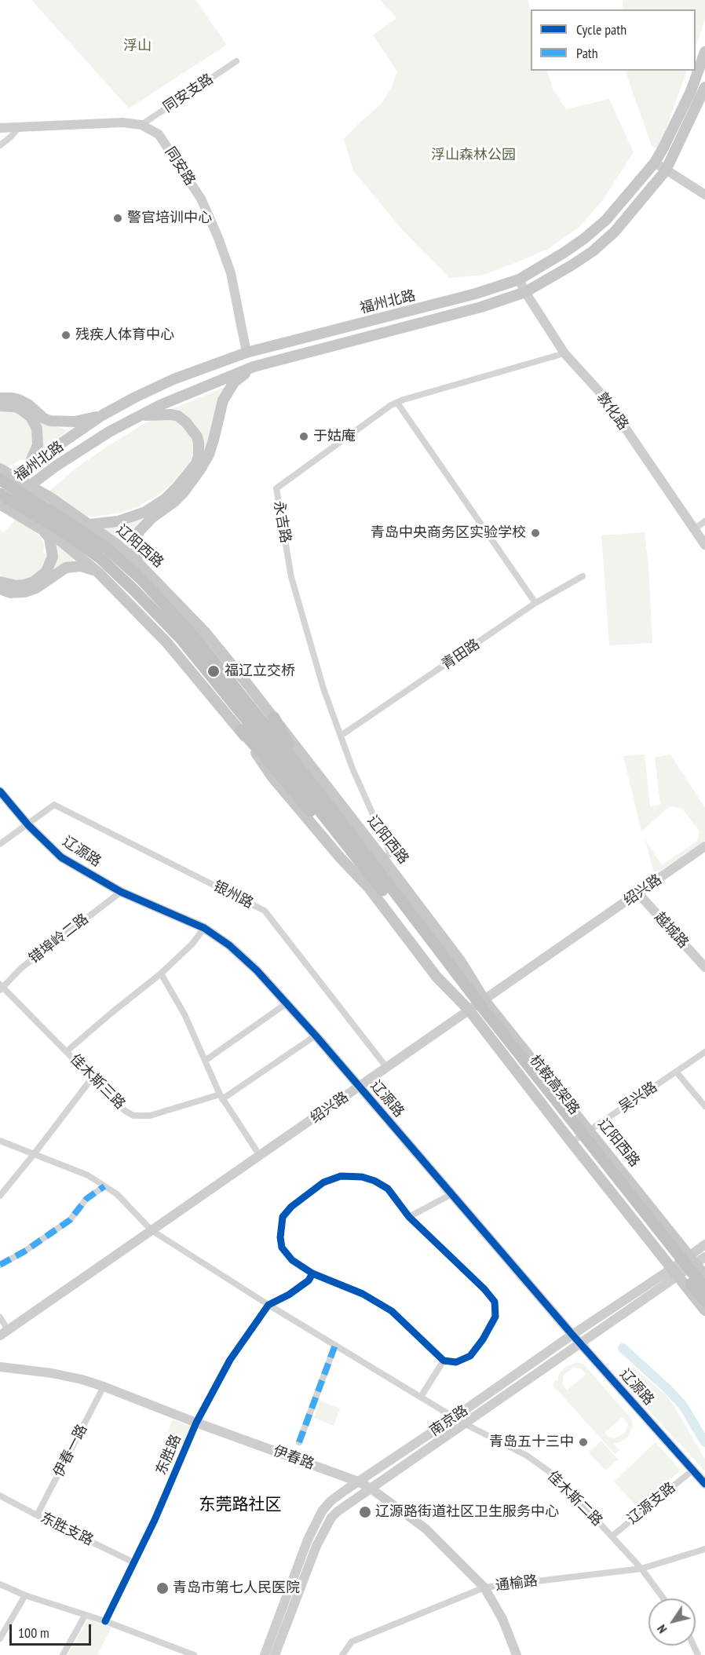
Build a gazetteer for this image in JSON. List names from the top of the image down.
{
  "streets": {
    "highway": ["辽阳西路", "杭鞍高架路"],
    "main road": ["福州北路"],
    "street": [
      "同安支路",
      "同安路",
      "敦化路",
      "永吉路",
      "青田路",
      "辽源路",
      "绍兴路",
      "银州路",
      "越城路",
      "错埠岭二路",
      "佳木斯三路",
      "吴兴路",
      "南京路",
      "伊春一路",
      "东胜路",
      "伊春路",
      "佳木斯二路",
      "辽源支路",
      "东胜支路",
      "通榆路"
    ]
  },
  "crossings": [
    ["同安支路", "同安路"],
    ["同安路", "福州北路"],
    ["福州北路", "敦化路"],
    ["敦化路", "永吉路"],
    ["永吉路", "辽阳西路"],
    ["永吉路", "青田路"],
    ["辽阳西路", "绍兴路"],
    ["辽阳西路", "杭鞍高架路"],
    ["辽阳西路", "吴兴路"],
    ["辽阳西路", "南京路"],
    ["辽源路", "绍兴路"],
    ["辽源路", "银州路"],
    ["辽源路", "错埠岭二路"],
    ["辽源路", "佳木斯三路"],
    ["辽源路", "南京路"],
    ["辽源路", "辽源支路"],
    ["绍兴路", "银州路"],
    ["绍兴路", "越城路"],
    ["绍兴路", "佳木斯二路"],
    ["错埠岭二路", "佳木斯三路"],
    ["南京路", "伊春路"],
    ["南京路", "佳木斯二路"],
    ["伊春一路", "伊春路"],
    ["伊春一路", "东胜支路"],
    ["东胜路", "伊春路"],
    ["东胜路", "佳木斯二路"],
    ["东胜路", "东胜支路"],
    ["伊春路", "通榆路"],
    ["佳木斯二路", "辽源支路"],
    ["佳木斯二路", "通榆路"]
  ],
  "districts": ["东莞路社区"],
  "parks": ["浮山", "浮山森林公园"],
  "places": [
    "警官培训中心",
    "残疾人体育中心",
    "于姑庵",
    "青岛中央商务区实验学校",
    "福辽立交桥",
    "青岛五十三中",
    "辽源路街道社区卫生服务中心",
    "青岛市第七人民医院"
  ],
  "legend": ["Cycle path", "Path"],
  "scale_bar": "100 m",
  "north": "bottom left"
}
